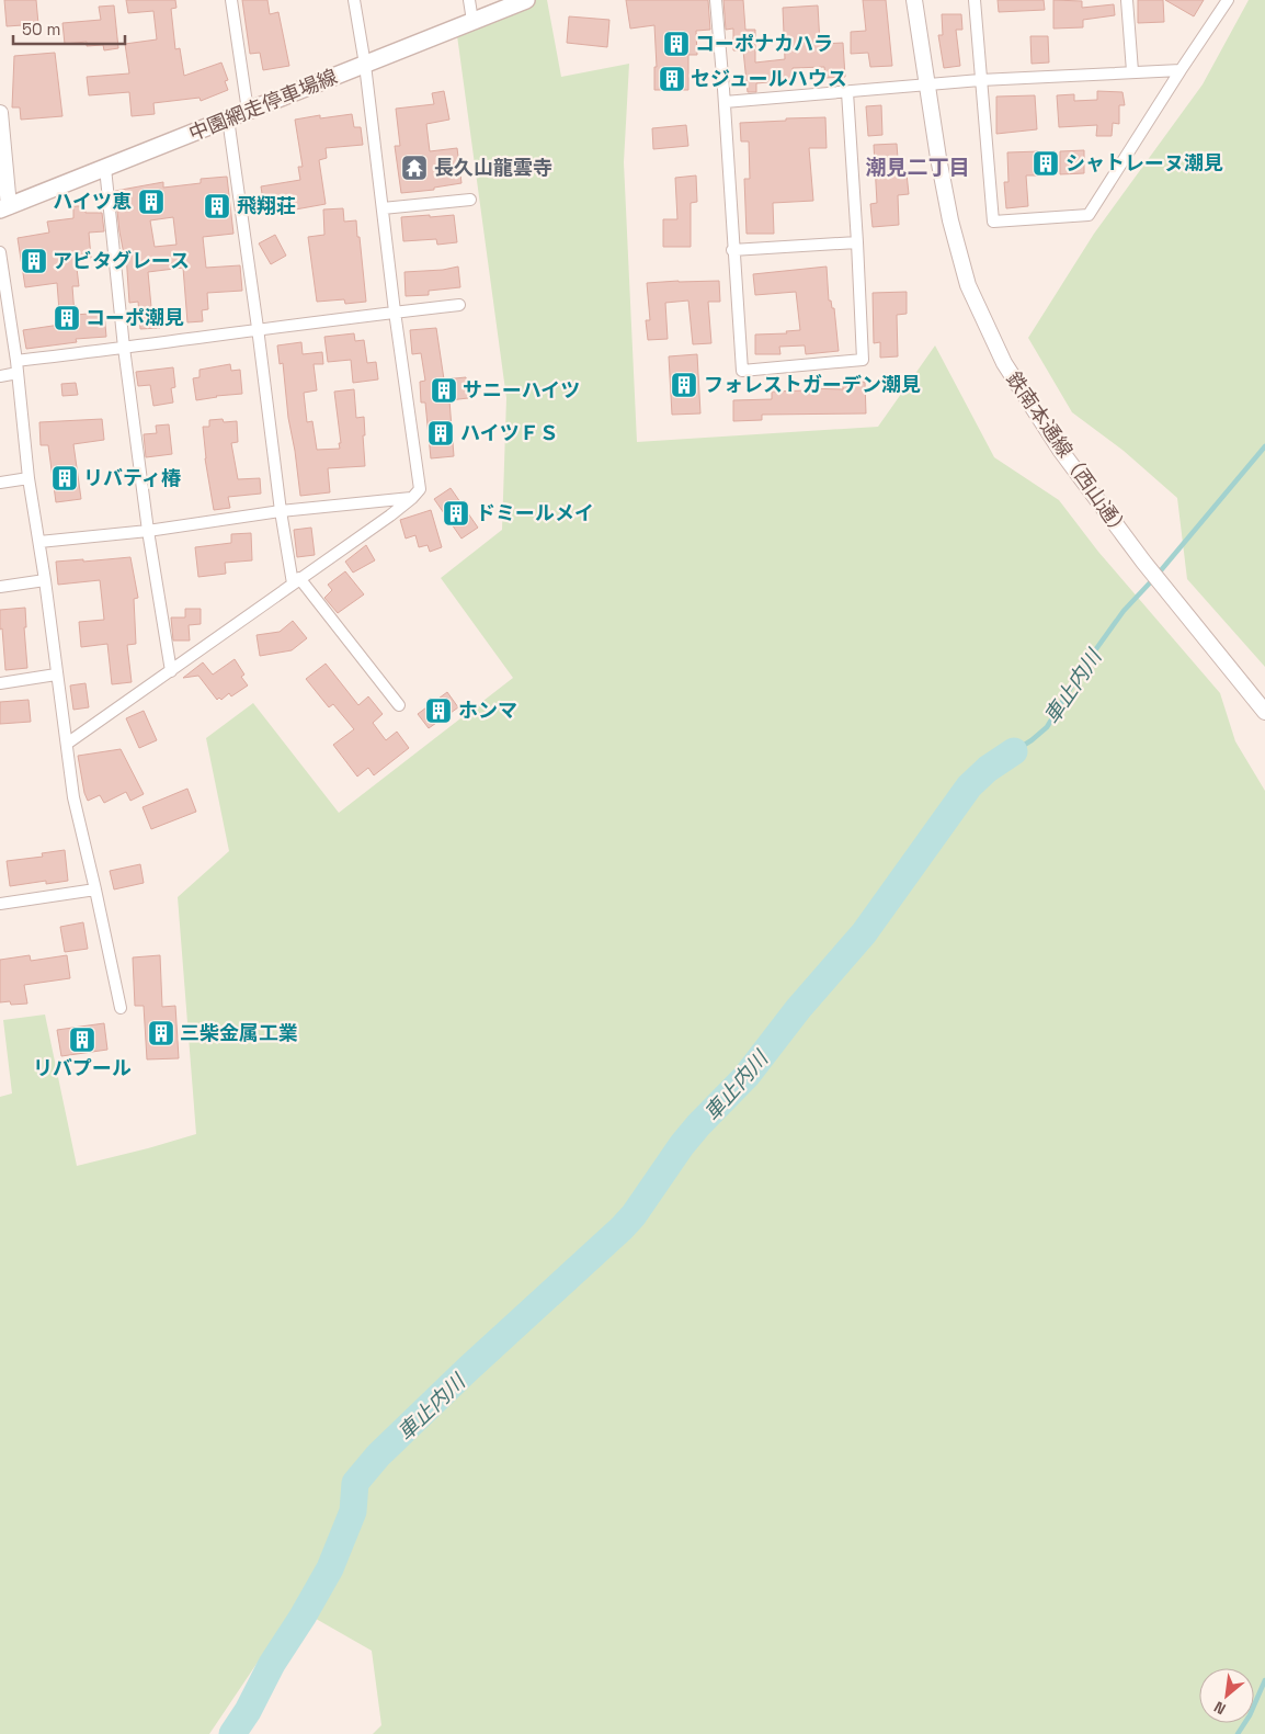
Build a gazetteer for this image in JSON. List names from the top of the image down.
{
  "streets": {
    "main road": ["中園網走停車場線"],
    "street": ["鉄南本通線（西山通）"]
  },
  "districts": ["潮見二丁目"],
  "water": ["車止内川"],
  "places": {
    "building": [
      "コーポナカハラ",
      "セジュールハウス",
      "シャトレーヌ潮見",
      "ハイツ恵",
      "飛翔荘",
      "アビタグレース",
      "コーポ潮見",
      "フォレストガーデン潮見",
      "サニーハイツ",
      "ハイツＦＳ",
      "リバティ椿",
      "ドミールメイ",
      "ホンマ",
      "三柴金属工業",
      "リバプール"
    ],
    "temple": ["長久山龍雲寺"]
  },
  "scale_bar": "50 m",
  "north": "bottom left"
}
